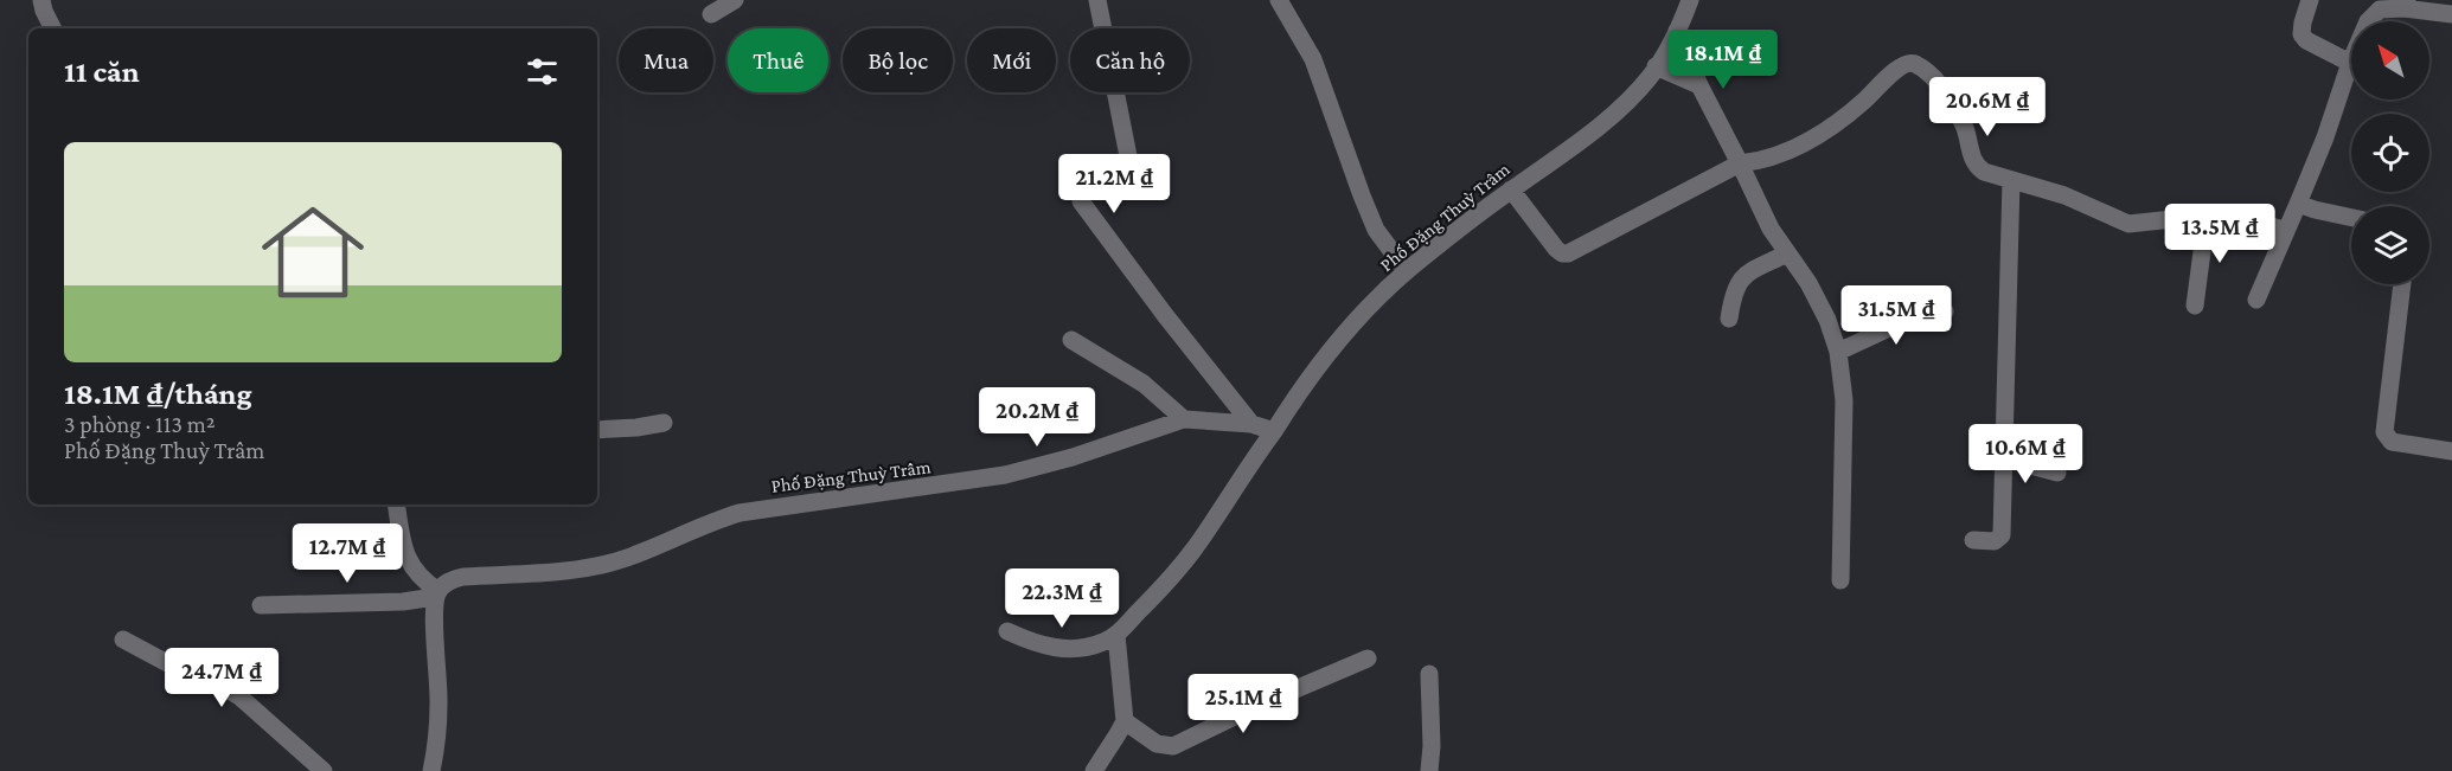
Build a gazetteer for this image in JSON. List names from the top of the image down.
{
  "streets": {
    "street": ["Phố Đặng Thuỳ Trâm"]
  },
  "north": "top left",
  "page": {
    "chip": [
      "Mua",
      "Thuê",
      "Bộ lọc",
      "Mới",
      "Căn hộ"
    ],
    "heading": "11 căn",
    "price": [
      "18.1M ₫",
      "20.6M ₫",
      "21.2M ₫",
      "13.5M ₫",
      "31.5M ₫",
      "20.2M ₫",
      "10.6M ₫",
      "12.7M ₫",
      "22.3M ₫",
      "24.7M ₫",
      "25.1M ₫"
    ],
    "list": [
      {
        "name": "18.1M ₫/tháng",
        "note": "3 phòng · 113 m² · Phố Đặng Thuỳ Trâm"
      }
    ]
  }
}
